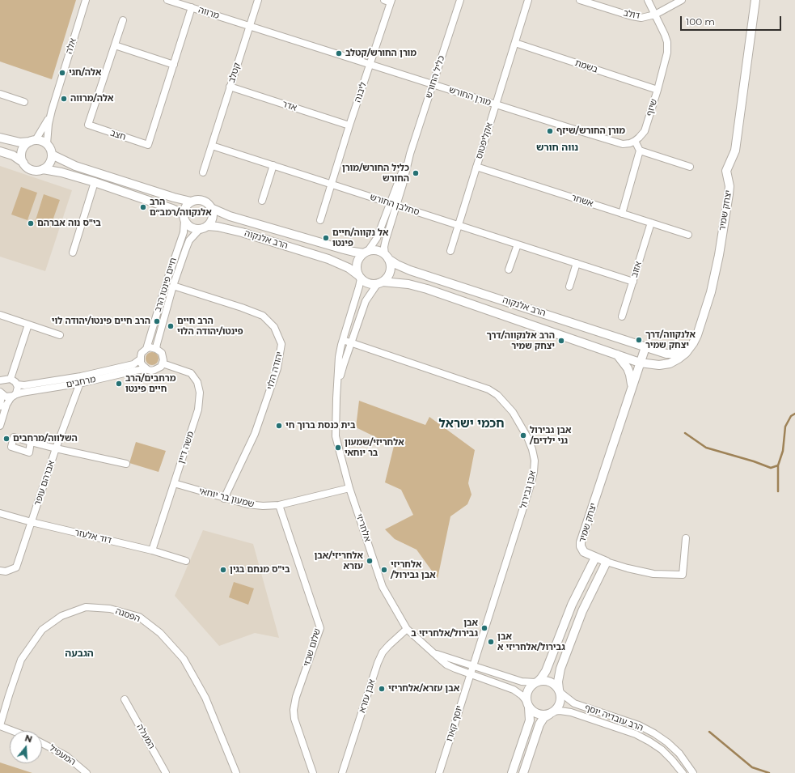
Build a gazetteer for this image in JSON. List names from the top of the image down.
{
  "streets": {
    "main road": ["יצחק שמיר", "הרב אלנקוה"],
    "street": [
      "מרווה",
      "דולב",
      "אלה",
      "בשמת",
      "קטלב",
      "כליל החורש",
      "ליבנה",
      "מורן החורש",
      "אדר",
      "שיזף",
      "חצב",
      "אקליפטוס",
      "אשחר",
      "סחלבן החורש",
      "אזוב",
      "חיים פינטו הרב",
      "יהודה הלוי",
      "מרחבים",
      "משה דיין",
      "אברהם עופר",
      "אבן גבירול",
      "שמעון בר יוחאי",
      "אלחריזי",
      "דוד אלעזר",
      "הפסגה",
      "שלום שבזי",
      "אבן עזרא",
      "הרב עובדיה יוסף",
      "יוסף קארו",
      "המעלה",
      "המעפיל"
    ]
  },
  "crossings": [
    ["מרווה", "קטלב"],
    ["מרווה", "מורן החורש"],
    ["מרווה", "חצב"],
    ["דולב", "שיזף"],
    ["בשמת", "שיזף"],
    ["בשמת", "אקליפטוס"],
    ["קטלב", "מורן החורש"],
    ["קטלב", "אדר"],
    ["קטלב", "סחלבן החורש"],
    ["כליל החורש", "מורן החורש"],
    ["כליל החורש", "סחלבן החורש"],
    ["כליל החורש", "הרב אלנקוה"],
    ["כליל החורש", "אלחריזי"],
    ["ליבנה", "מורן החורש"],
    ["ליבנה", "אדר"],
    ["ליבנה", "סחלבן החורש"],
    ["מורן החורש", "שיזף"],
    ["מורן החורש", "אקליפטוס"],
    ["אקליפטוס", "אשחר"],
    ["אקליפטוס", "סחלבן החורש"],
    ["אשחר", "אזוב"],
    ["סחלבן החורש", "אזוב"],
    ["יצחק שמיר", "הרב אלנקוה"],
    ["הרב אלנקוה", "חיים פינטו הרב"],
    ["הרב אלנקוה", "אלחריזי"],
    ["חיים פינטו הרב", "יהודה הלוי"],
    ["חיים פינטו הרב", "מרחבים"],
    ["חיים פינטו הרב", "משה דיין"],
    ["יהודה הלוי", "שמעון בר יוחאי"],
    ["מרחבים", "משה דיין"],
    ["מרחבים", "אברהם עופר"],
    ["משה דיין", "שמעון בר יוחאי"],
    ["משה דיין", "דוד אלעזר"],
    ["אברהם עופר", "דוד אלעזר"],
    ["אבן גבירול", "אלחריזי"],
    ["אבן גבירול", "יוסף קארו"],
    ["שמעון בר יוחאי", "אלחריזי"],
    ["שמעון בר יוחאי", "שלום שבזי"],
    ["אלחריזי", "אבן עזרא"],
    ["אלחריזי", "הרב עובדיה יוסף"],
    ["אלחריזי", "יוסף קארו"]
  ],
  "districts": ["נווה חורש", "חכמי ישראל", "הגבעה"],
  "places": [
    "מורן החורש/קטלב",
    "אלה/חגי",
    "אלה/מרווה",
    "מורן החורש/שיזף",
    "כליל החורש/מורן החורש",
    "הרב אלנקווה/רמב״ם",
    "בי\"ס נוה אברהם",
    "אל נקווה/חיים פינטו",
    "הרב חיים פינטו/יהודה לוי",
    "הרב חיים פינטו/יהודה הלוי",
    "אלנקווה/דרך יצחק שמיר",
    "הרב אלנקווה/דרך יצחק שמיר",
    "מרחבים/הרב חיים פינטו",
    "בית כנסת ברוך חי",
    "אבן גבירול /גני ילדים",
    "השלווה/מרחבים",
    "אלחריזי/שמעון בר יוחאי",
    "אלחריזי/אבן עזרא",
    "בי\"ס מנחם בגין",
    "אלחריזי /אבן גבירול",
    "אבן גבירול/אלחריזי ב",
    "אבן גבירול/אלחריזי א",
    "אבן עזרא/אלחריזי"
  ],
  "scale_bar": "100 m",
  "north": "top"
}
